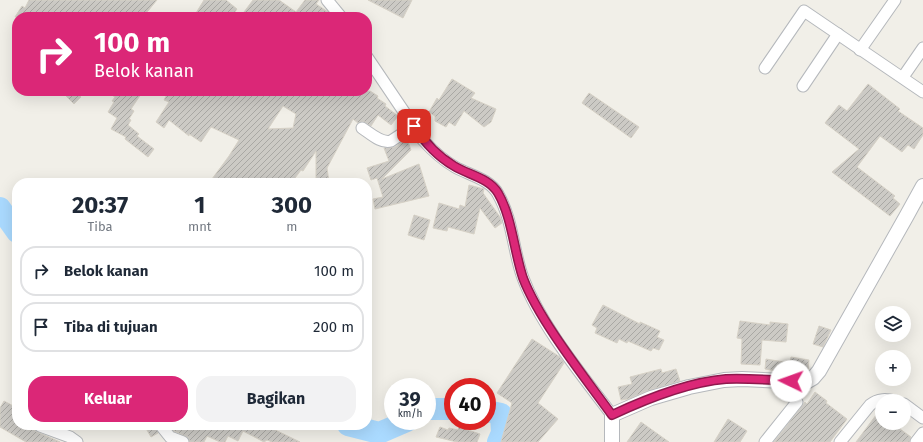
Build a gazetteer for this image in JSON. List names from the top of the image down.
{
  "page": {
    "turn": ["100 m", "Belok kanan"],
    "eta": [
      "20:37",
      "Tiba",
      "1",
      "mnt",
      "300",
      "m"
    ],
    "list": [
      {
        "name": "Belok kanan",
        "value": "100 m"
      },
      {
        "name": "Tiba di tujuan",
        "value": "200 m"
      }
    ],
    "map_buttons": ["+", "−"],
    "buttons": ["Keluar", "Bagikan"],
    "speed": "39 km/h",
    "limit": "40"
  }
}
